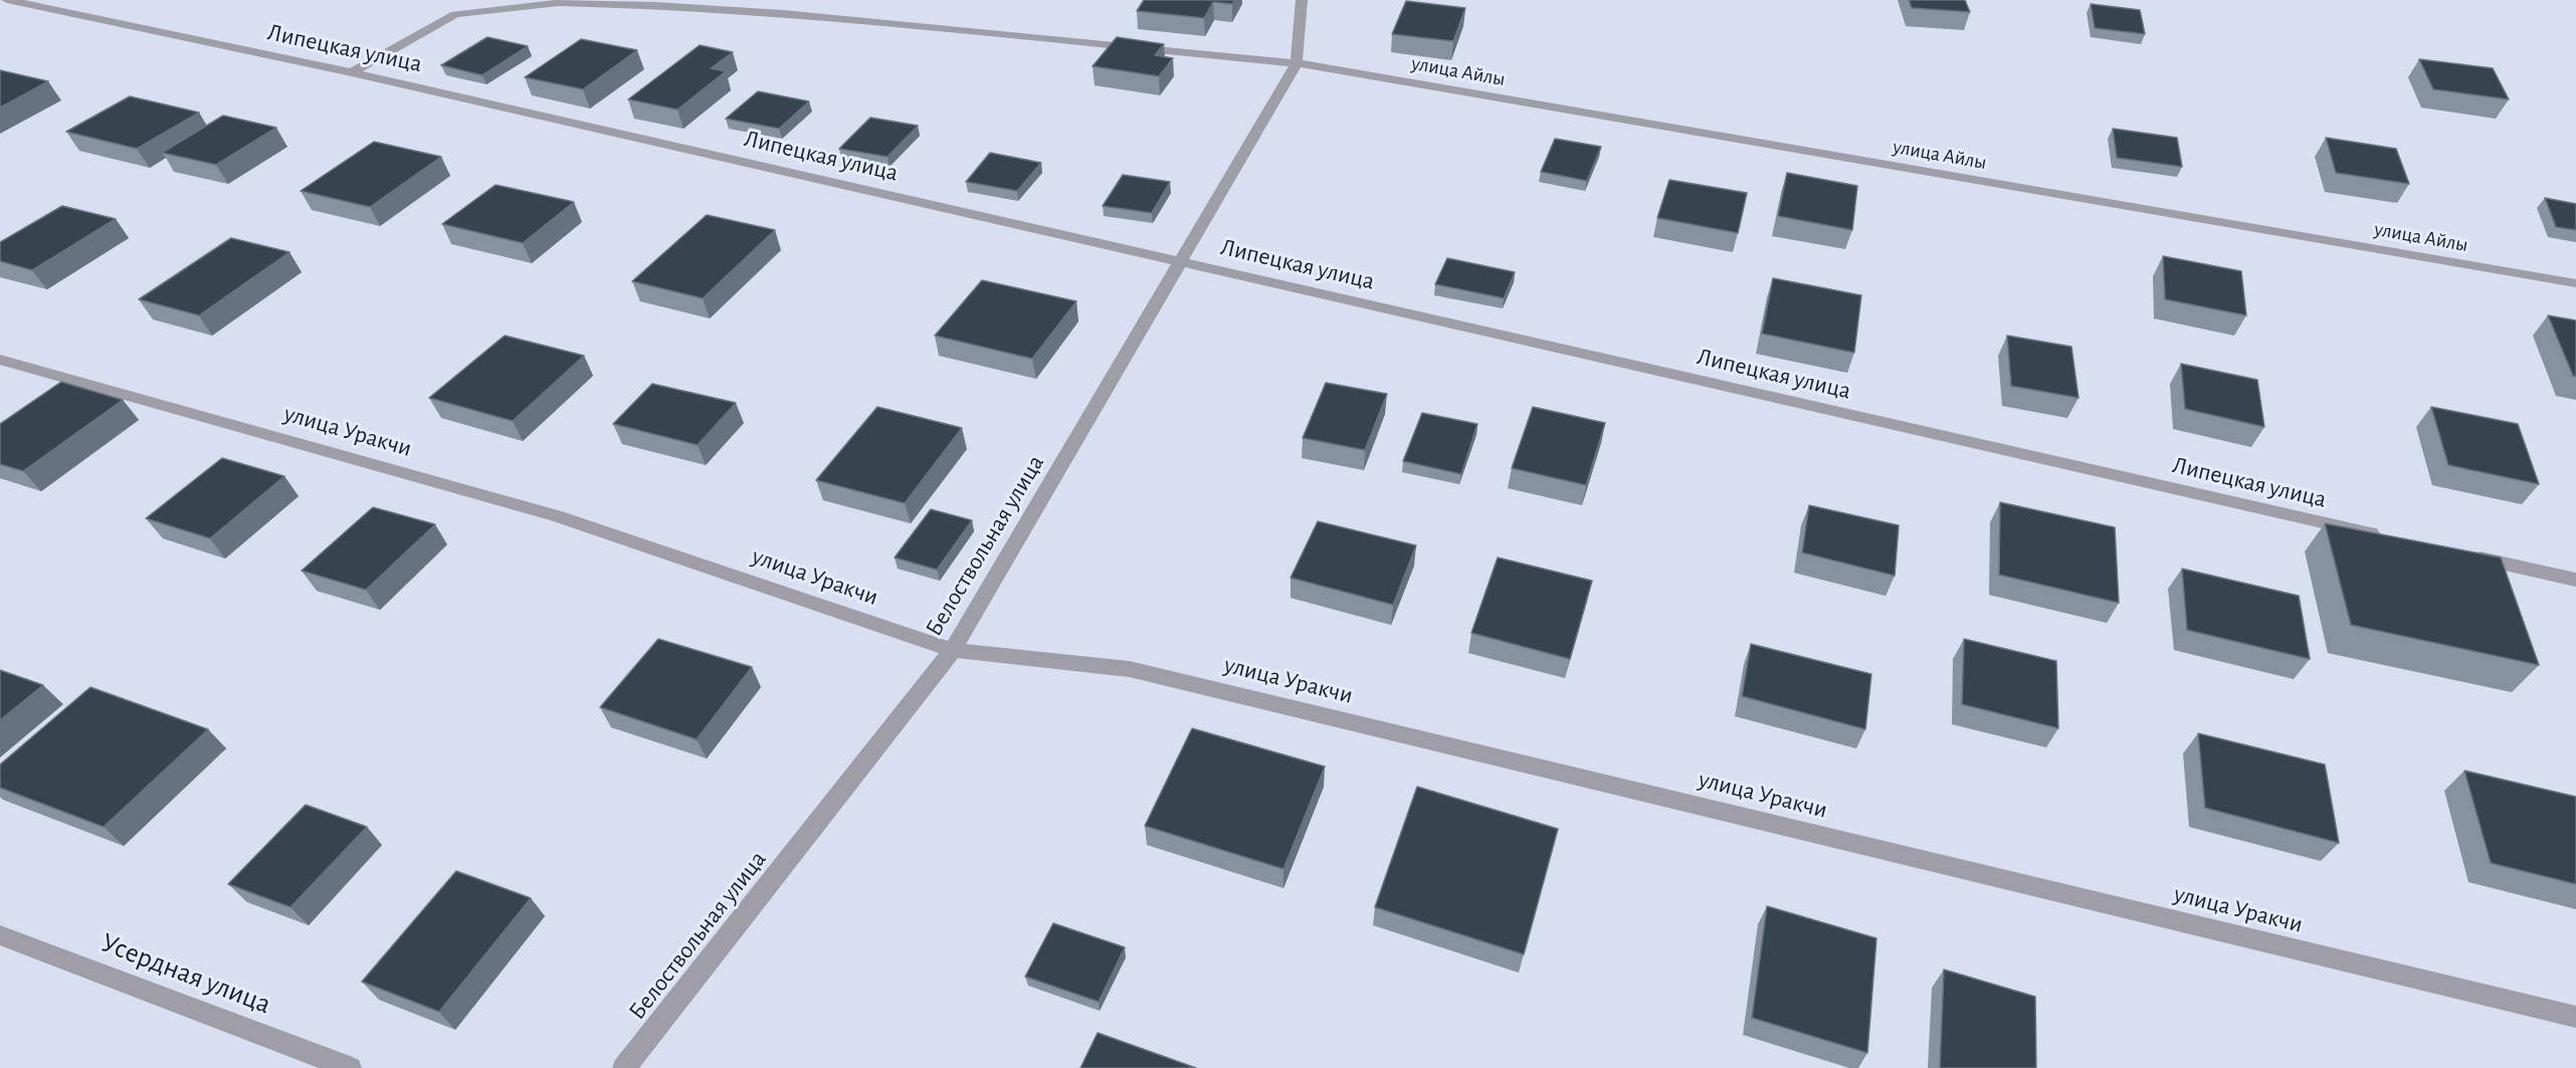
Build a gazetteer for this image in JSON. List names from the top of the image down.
{
  "streets": {
    "street": [
      "Липецкая улица",
      "улица Айлы",
      "улица Уракчи",
      "Белоствольная улица",
      "Усердная улица"
    ]
  },
  "crossings": [
    ["Липецкая улица", "улица Айлы"],
    ["Липецкая улица", "Белоствольная улица"],
    ["улица Айлы", "Белоствольная улица"],
    ["улица Уракчи", "Белоствольная улица"]
  ]
}
